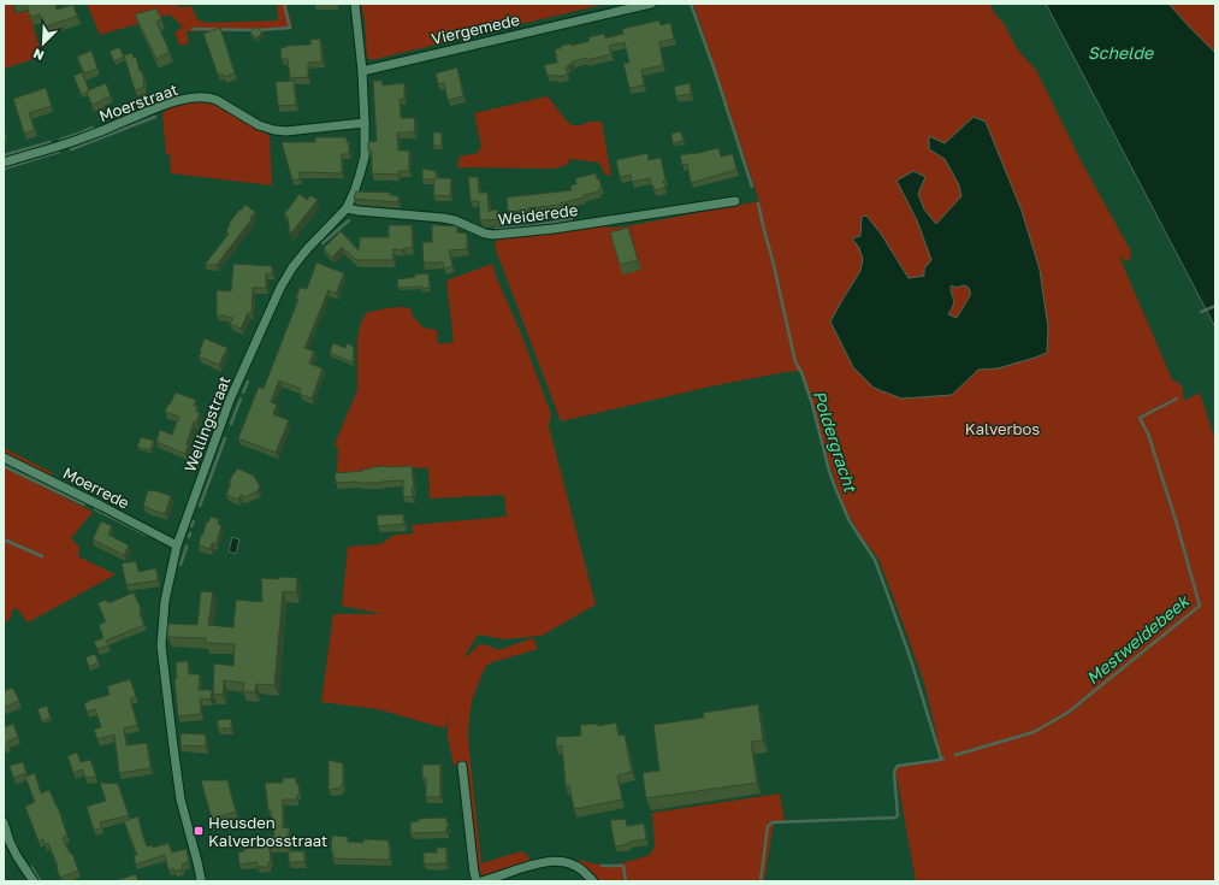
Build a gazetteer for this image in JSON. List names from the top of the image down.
{
  "streets": {
    "street": [
      "Viergemede",
      "Moerstraat",
      "Weiderede",
      "Wellingstraat",
      "Moerrede"
    ]
  },
  "crossings": [
    ["Viergemede", "Wellingstraat"],
    ["Moerstraat", "Wellingstraat"],
    ["Weiderede", "Wellingstraat"],
    ["Wellingstraat", "Moerrede"]
  ],
  "water": ["Schelde", "Poldergracht", "Mestweidebeek"],
  "parks": ["Kalverbos"],
  "places": {
    "transit": ["Heusden Kalverbosstraat"]
  },
  "north": "bottom left"
}
